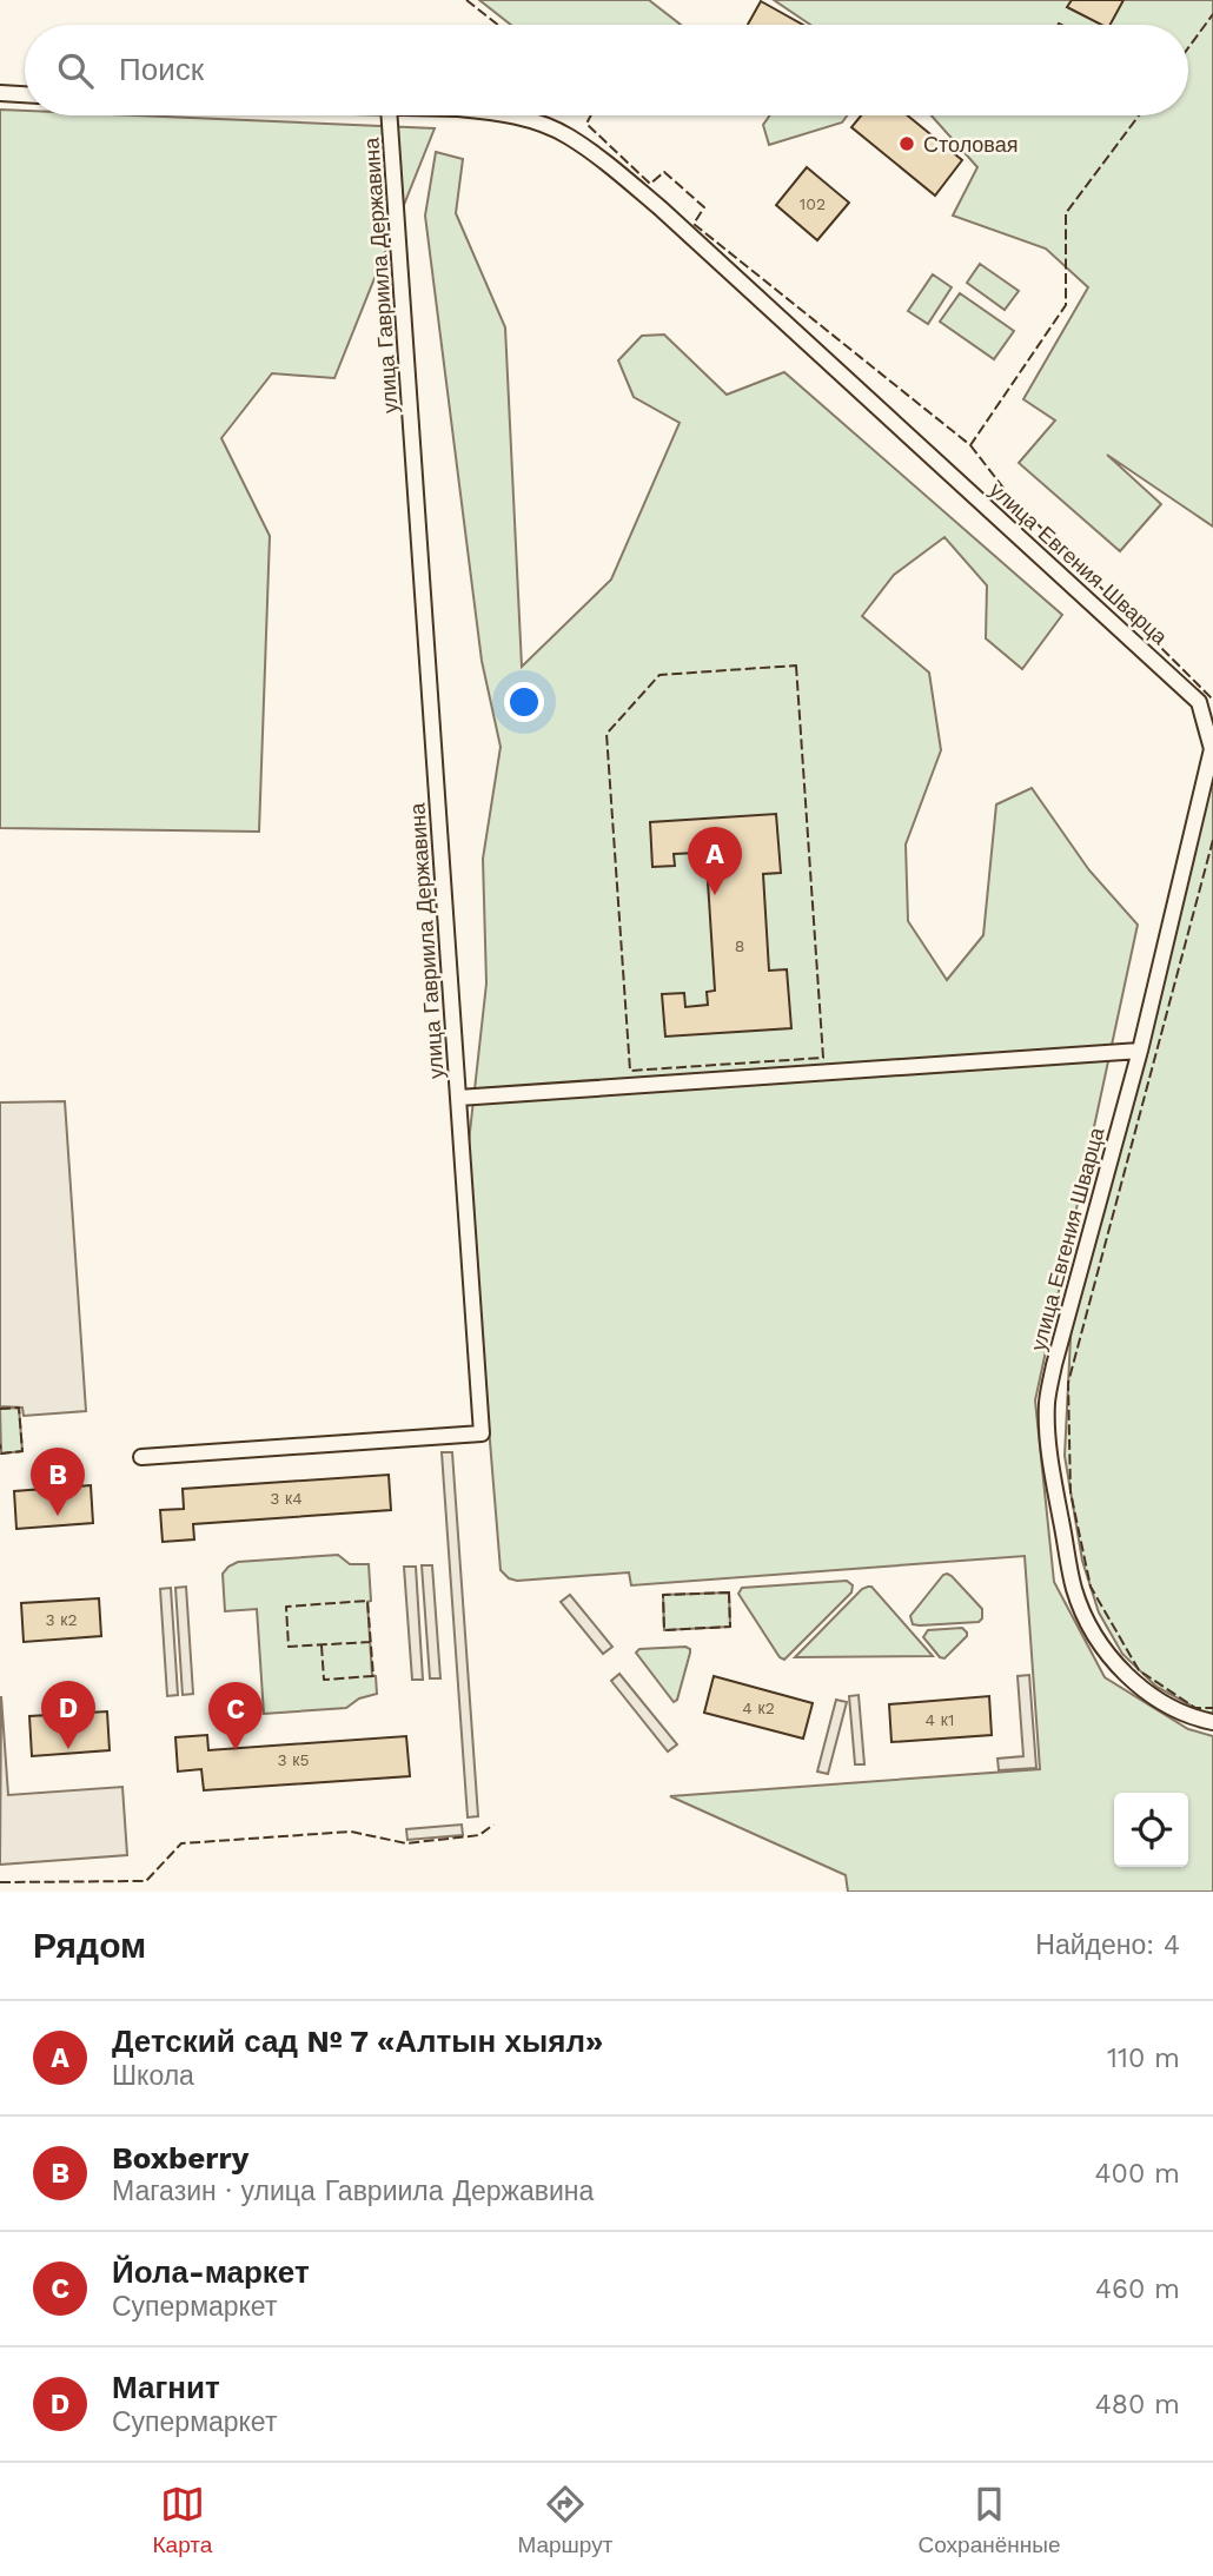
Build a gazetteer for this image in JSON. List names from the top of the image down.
{
  "streets": {
    "street": ["улица Гавриила Державина", "улица Евгения Шварца"]
  },
  "places": ["Столовая"],
  "house_numbers": [
    "102",
    "8",
    "3 к4",
    "3 к2",
    "4 к2",
    "4 к1",
    "3 к5"
  ],
  "page": {
    "search": "Поиск",
    "pins": [
      "A",
      "B",
      "D",
      "C"
    ],
    "heading": ["Рядом", "Найдено: 4"],
    "list": [
      {
        "mark": "A",
        "name": "Детский сад № 7 «Алтын хыял»",
        "note": "Школа",
        "value": "110 m"
      },
      {
        "mark": "B",
        "name": "Boxberry",
        "note": "Магазин · улица Гавриила Державина",
        "value": "400 m"
      },
      {
        "mark": "C",
        "name": "Йола-маркет",
        "note": "Супермаркет",
        "value": "460 m"
      },
      {
        "mark": "D",
        "name": "Магнит",
        "note": "Супермаркет",
        "value": "480 m"
      }
    ],
    "nav": ["Карта", "Маршрут", "Сохранённые"]
  }
}
